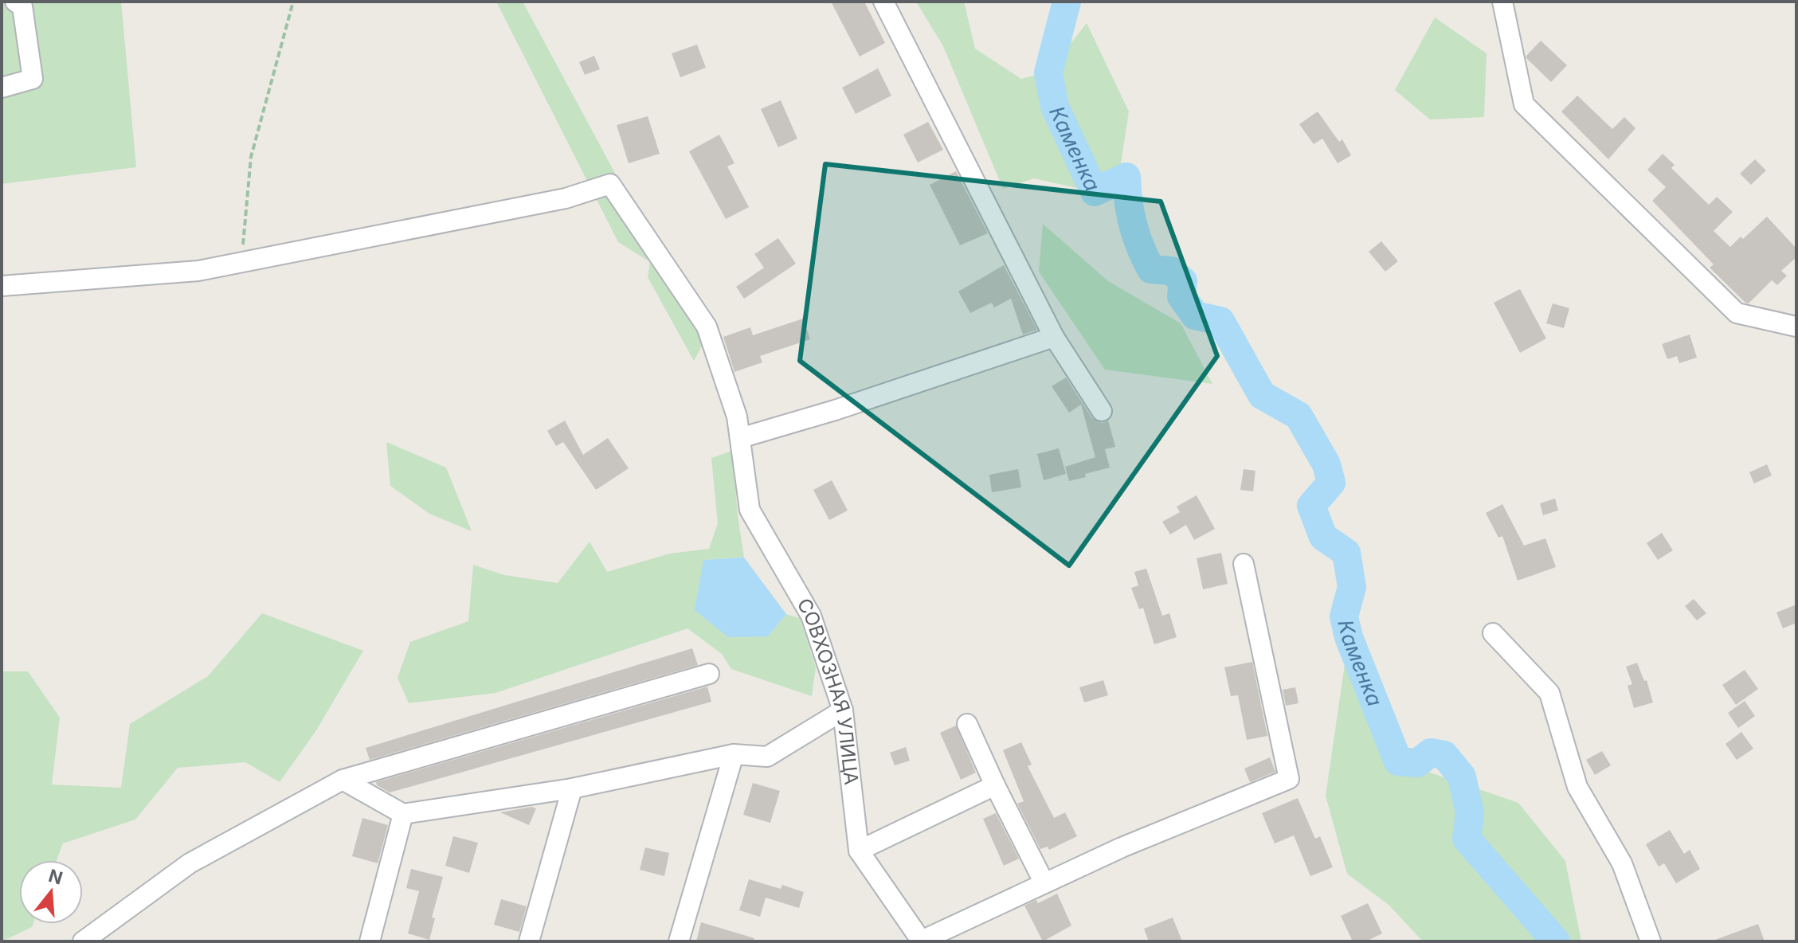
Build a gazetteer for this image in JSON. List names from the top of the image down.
{
  "streets": {
    "street": ["СОВХОЗНАЯ УЛИЦА"]
  },
  "water": ["Каменка"],
  "north": "top"
}
